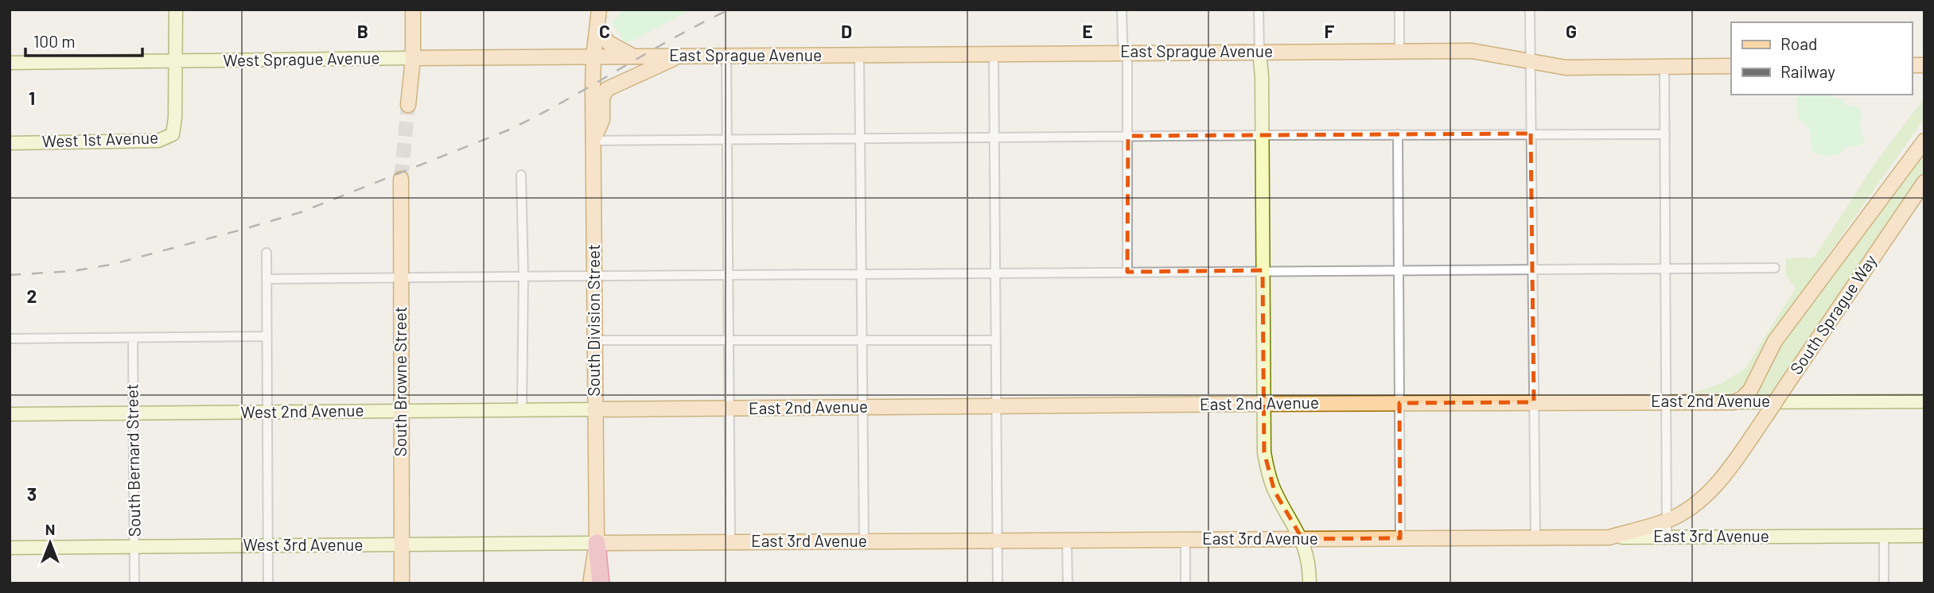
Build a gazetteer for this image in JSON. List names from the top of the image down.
{
  "streets": {
    "main road": [
      "East Sprague Avenue",
      "West Sprague Avenue",
      "West 1st Avenue",
      "South Sprague Way",
      "South Division Street",
      "South Browne Street",
      "East 2nd Avenue",
      "West 2nd Avenue",
      "East 3rd Avenue",
      "West 3rd Avenue"
    ],
    "street": ["South Bernard Street"]
  },
  "crossings": [
    ["East Sprague Avenue", "West Sprague Avenue"],
    ["East Sprague Avenue", "South Division Street"],
    ["West Sprague Avenue", "West 1st Avenue"],
    ["West Sprague Avenue", "South Division Street"],
    ["South Sprague Way", "East 2nd Avenue"],
    ["South Sprague Way", "East 3rd Avenue"],
    ["South Division Street", "East 2nd Avenue"],
    ["South Division Street", "West 2nd Avenue"],
    ["South Division Street", "East 3rd Avenue"],
    ["South Division Street", "West 3rd Avenue"],
    ["South Browne Street", "West 2nd Avenue"],
    ["South Browne Street", "West 3rd Avenue"],
    ["East 2nd Avenue", "West 2nd Avenue"],
    ["West 2nd Avenue", "South Bernard Street"],
    ["South Bernard Street", "West 3rd Avenue"],
    ["East 3rd Avenue", "West 3rd Avenue"]
  ],
  "legend": ["Road", "Railway"],
  "scale_bar": "100 m",
  "north": "top",
  "grid": {
    "columns": [
      "B",
      "C",
      "D",
      "E",
      "F",
      "G"
    ],
    "rows": ["1", "2", "3"]
  }
}
